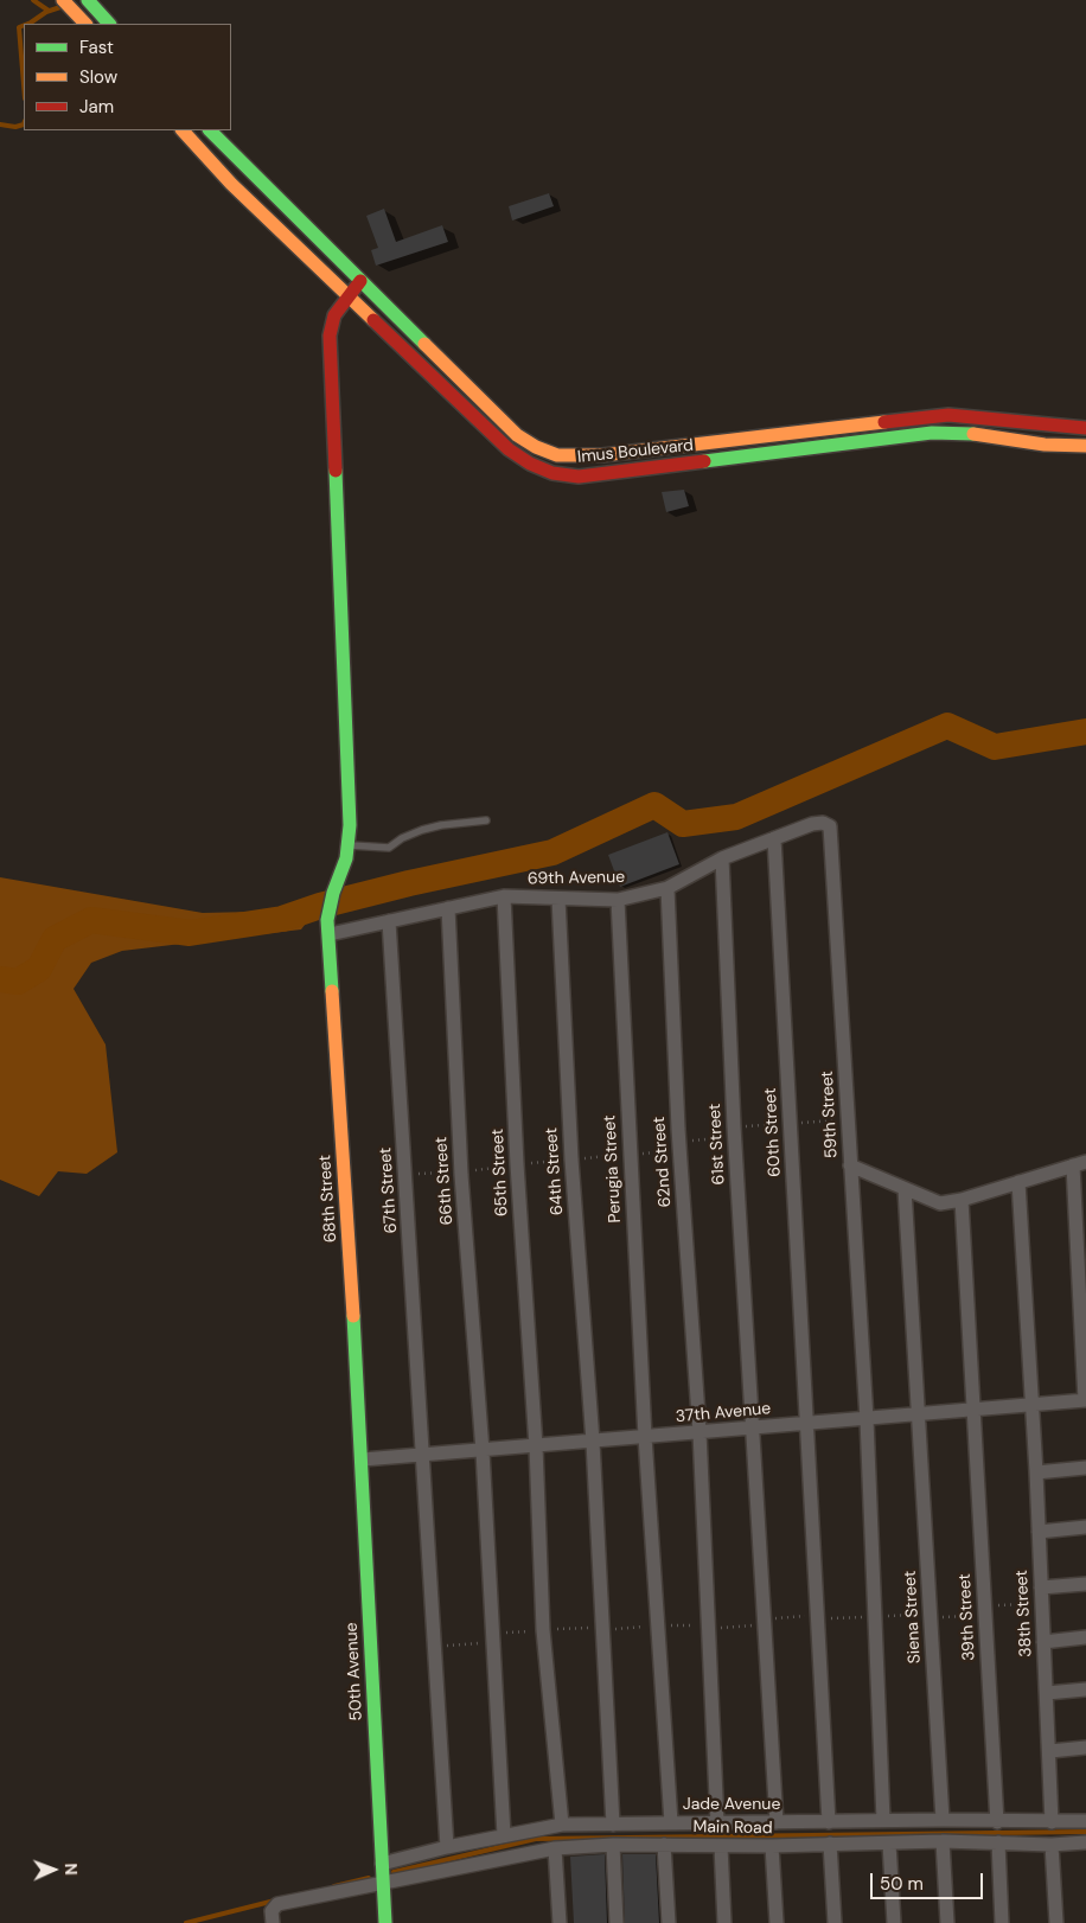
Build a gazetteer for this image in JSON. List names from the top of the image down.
{
  "streets": {
    "main road": ["Imus Boulevard", "68th Street", "50th Avenue"],
    "street": [
      "69th Avenue",
      "59th Street",
      "60th Street",
      "61st Street",
      "62nd Street",
      "Perugia Street",
      "64th Street",
      "65th Street",
      "66th Street",
      "67th Street",
      "37th Avenue",
      "38th Street",
      "Siena Street",
      "39th Street",
      "Jade Avenue",
      "Main Road"
    ]
  },
  "crossings": [
    ["69th Avenue", "59th Street"],
    ["69th Avenue", "60th Street"],
    ["69th Avenue", "61st Street"],
    ["69th Avenue", "62nd Street"],
    ["69th Avenue", "Perugia Street"],
    ["69th Avenue", "64th Street"],
    ["69th Avenue", "65th Street"],
    ["69th Avenue", "66th Street"],
    ["69th Avenue", "67th Street"],
    ["69th Avenue", "68th Street"],
    ["59th Street", "37th Avenue"],
    ["59th Street", "Jade Avenue"],
    ["60th Street", "37th Avenue"],
    ["60th Street", "Jade Avenue"],
    ["61st Street", "37th Avenue"],
    ["61st Street", "Jade Avenue"],
    ["62nd Street", "37th Avenue"],
    ["62nd Street", "Jade Avenue"],
    ["Perugia Street", "37th Avenue"],
    ["Perugia Street", "Jade Avenue"],
    ["64th Street", "37th Avenue"],
    ["64th Street", "Jade Avenue"],
    ["65th Street", "37th Avenue"],
    ["65th Street", "Jade Avenue"],
    ["66th Street", "37th Avenue"],
    ["66th Street", "Jade Avenue"],
    ["67th Street", "37th Avenue"],
    ["67th Street", "Jade Avenue"],
    ["68th Street", "37th Avenue"],
    ["68th Street", "50th Avenue"],
    ["37th Avenue", "38th Street"],
    ["37th Avenue", "Siena Street"],
    ["37th Avenue", "39th Street"],
    ["37th Avenue", "50th Avenue"],
    ["38th Street", "Jade Avenue"],
    ["Siena Street", "Jade Avenue"],
    ["39th Street", "Jade Avenue"],
    ["50th Avenue", "Jade Avenue"],
    ["50th Avenue", "Main Road"]
  ],
  "legend": ["Fast", "Slow", "Jam"],
  "scale_bar": "50 m",
  "north": "right"
}
